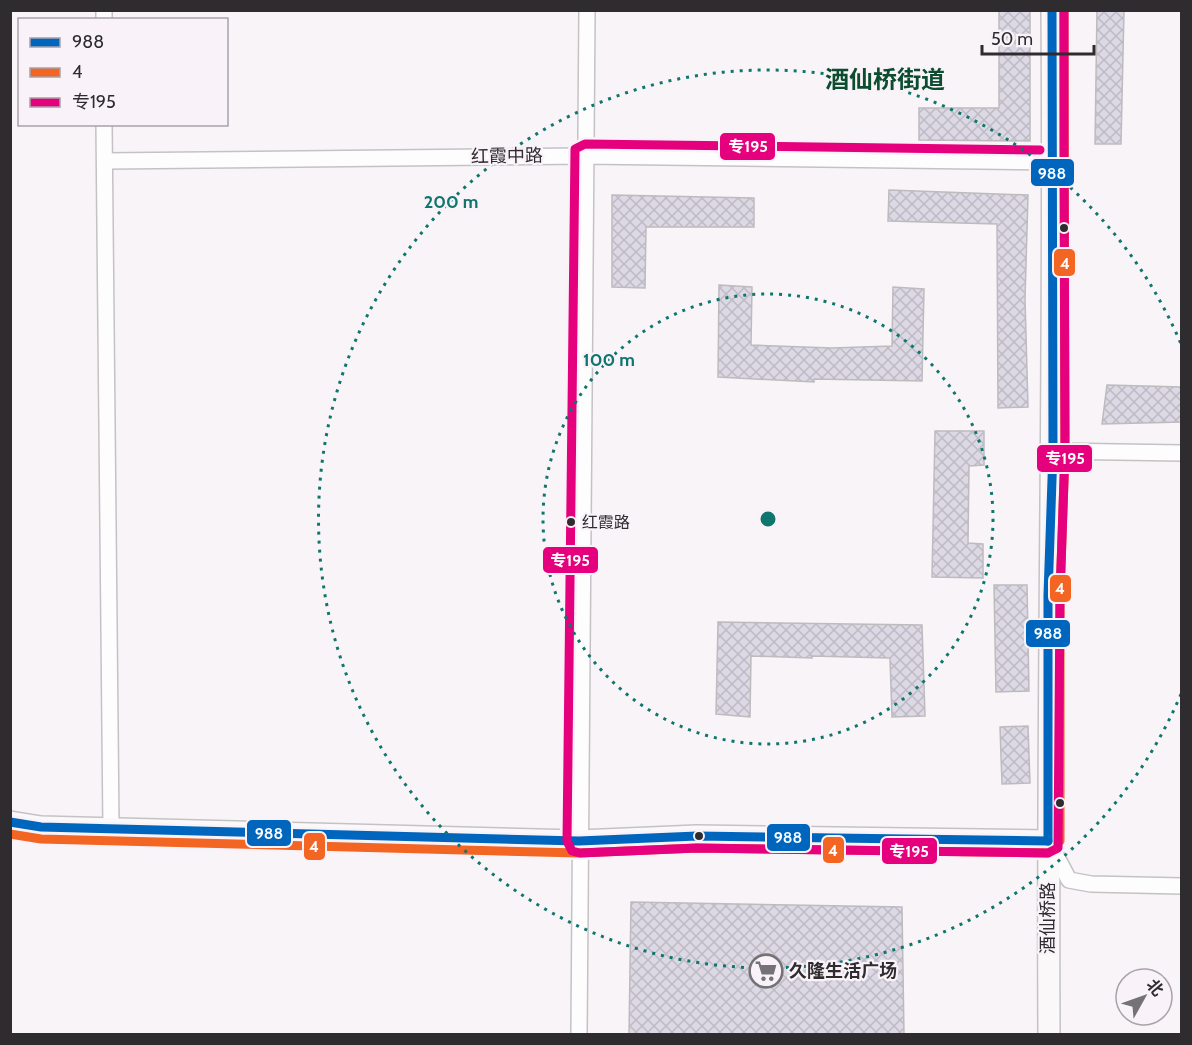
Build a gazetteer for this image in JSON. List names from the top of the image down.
{
  "streets": {
    "street": ["红霞中路", "酒仙桥路"]
  },
  "crossings": [
    ["红霞中路", "酒仙桥路"]
  ],
  "districts": ["酒仙桥街道"],
  "places": {
    "other": ["红霞路"],
    "supermarket": ["久隆生活广场"]
  },
  "lines": ["transit line 988", "transit line 4", "transit line 专195"],
  "legend": ["988", "4", "专195"],
  "scale_bar": "50 m",
  "north": "top right",
  "rings": ["200 m", "100 m"]
}
